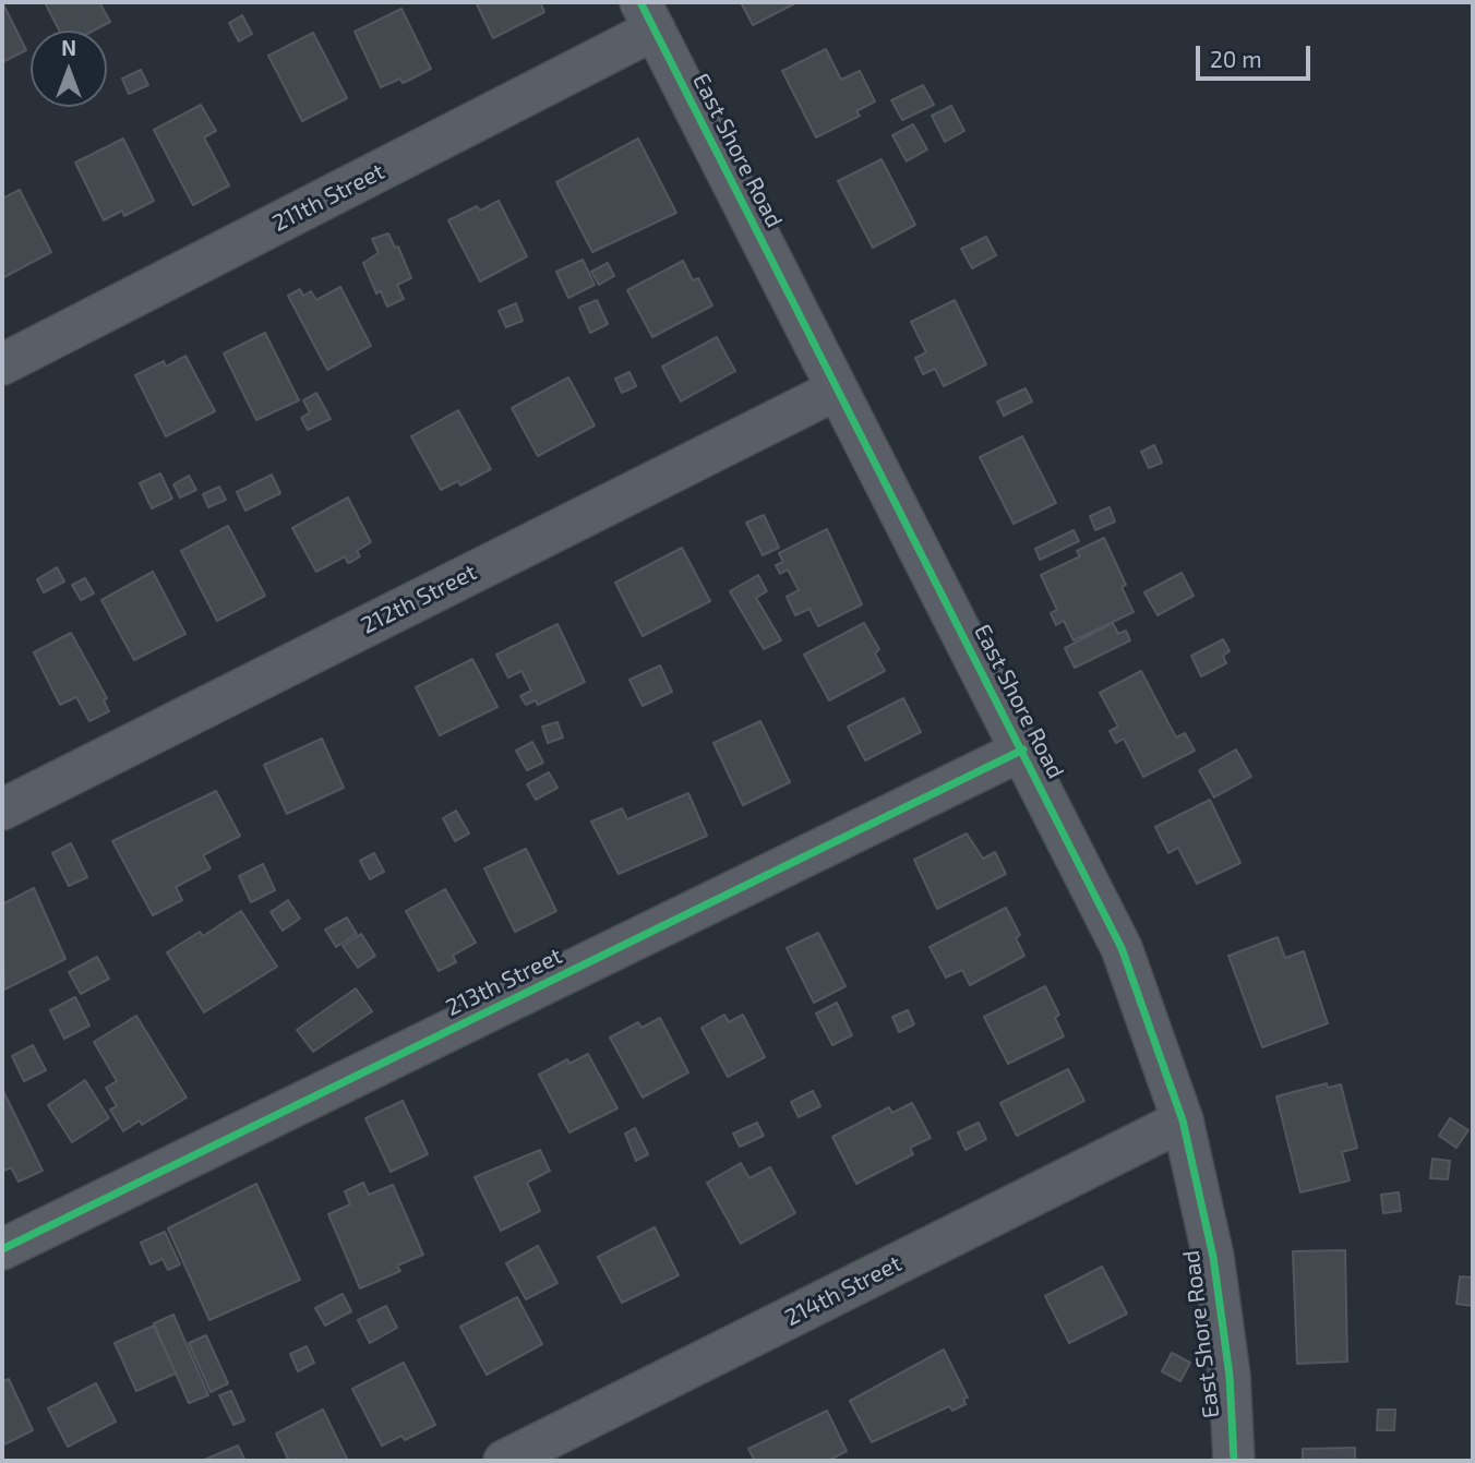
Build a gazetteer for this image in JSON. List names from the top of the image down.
{
  "streets": {
    "street": [
      "East Shore Road",
      "211th Street",
      "212th Street",
      "213th Street",
      "214th Street"
    ]
  },
  "crossings": [
    ["East Shore Road", "211th Street"],
    ["East Shore Road", "212th Street"],
    ["East Shore Road", "213th Street"],
    ["East Shore Road", "214th Street"]
  ],
  "scale_bar": "20 m",
  "north": "top"
}
